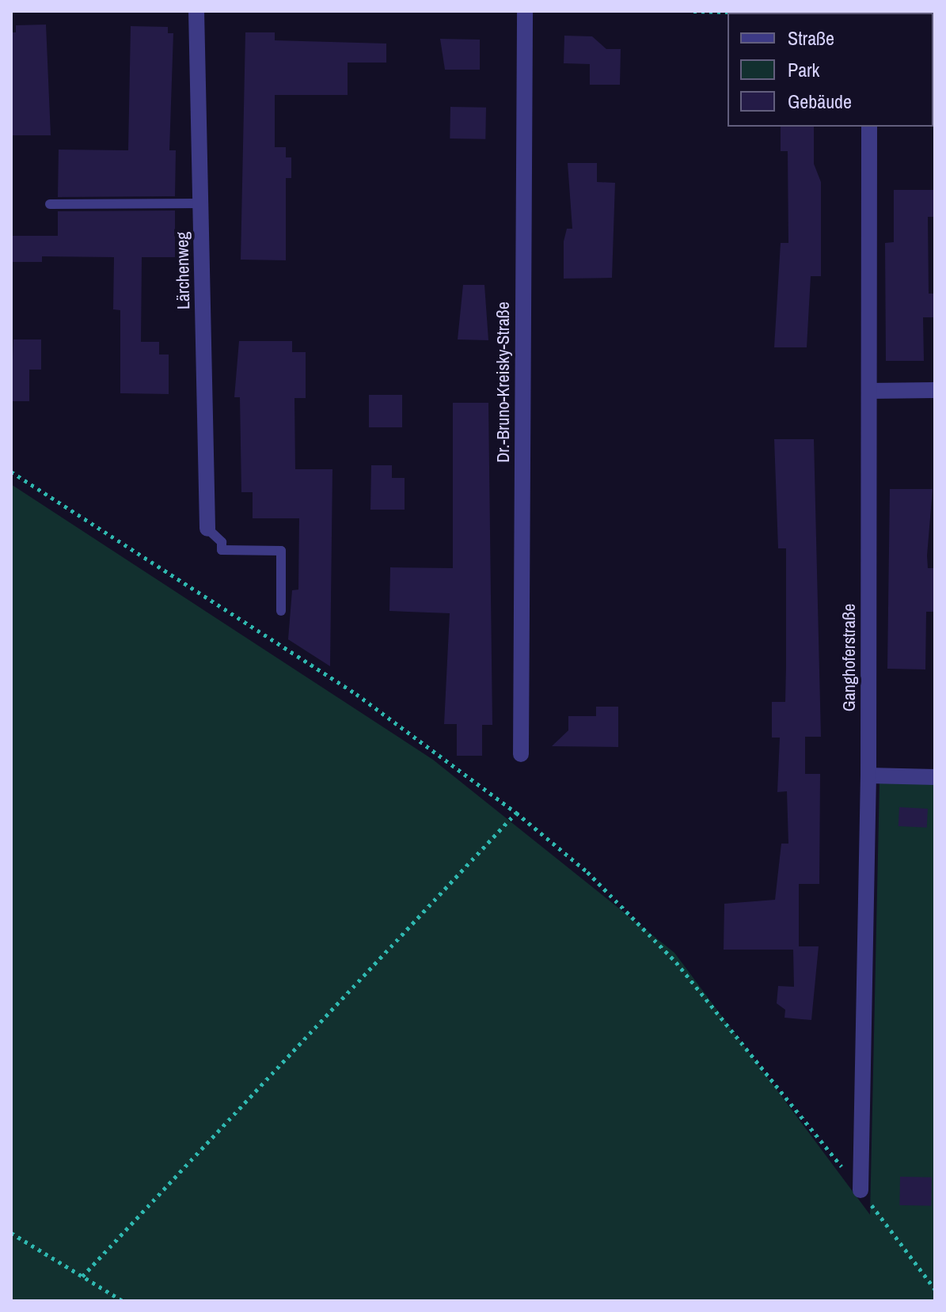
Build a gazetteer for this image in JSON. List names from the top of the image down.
{
  "streets": {
    "street": ["Lärchenweg", "Dr.-Bruno-Kreisky-Straße", "Ganghoferstraße"]
  },
  "legend": ["Straße", "Park", "Gebäude"]
}
